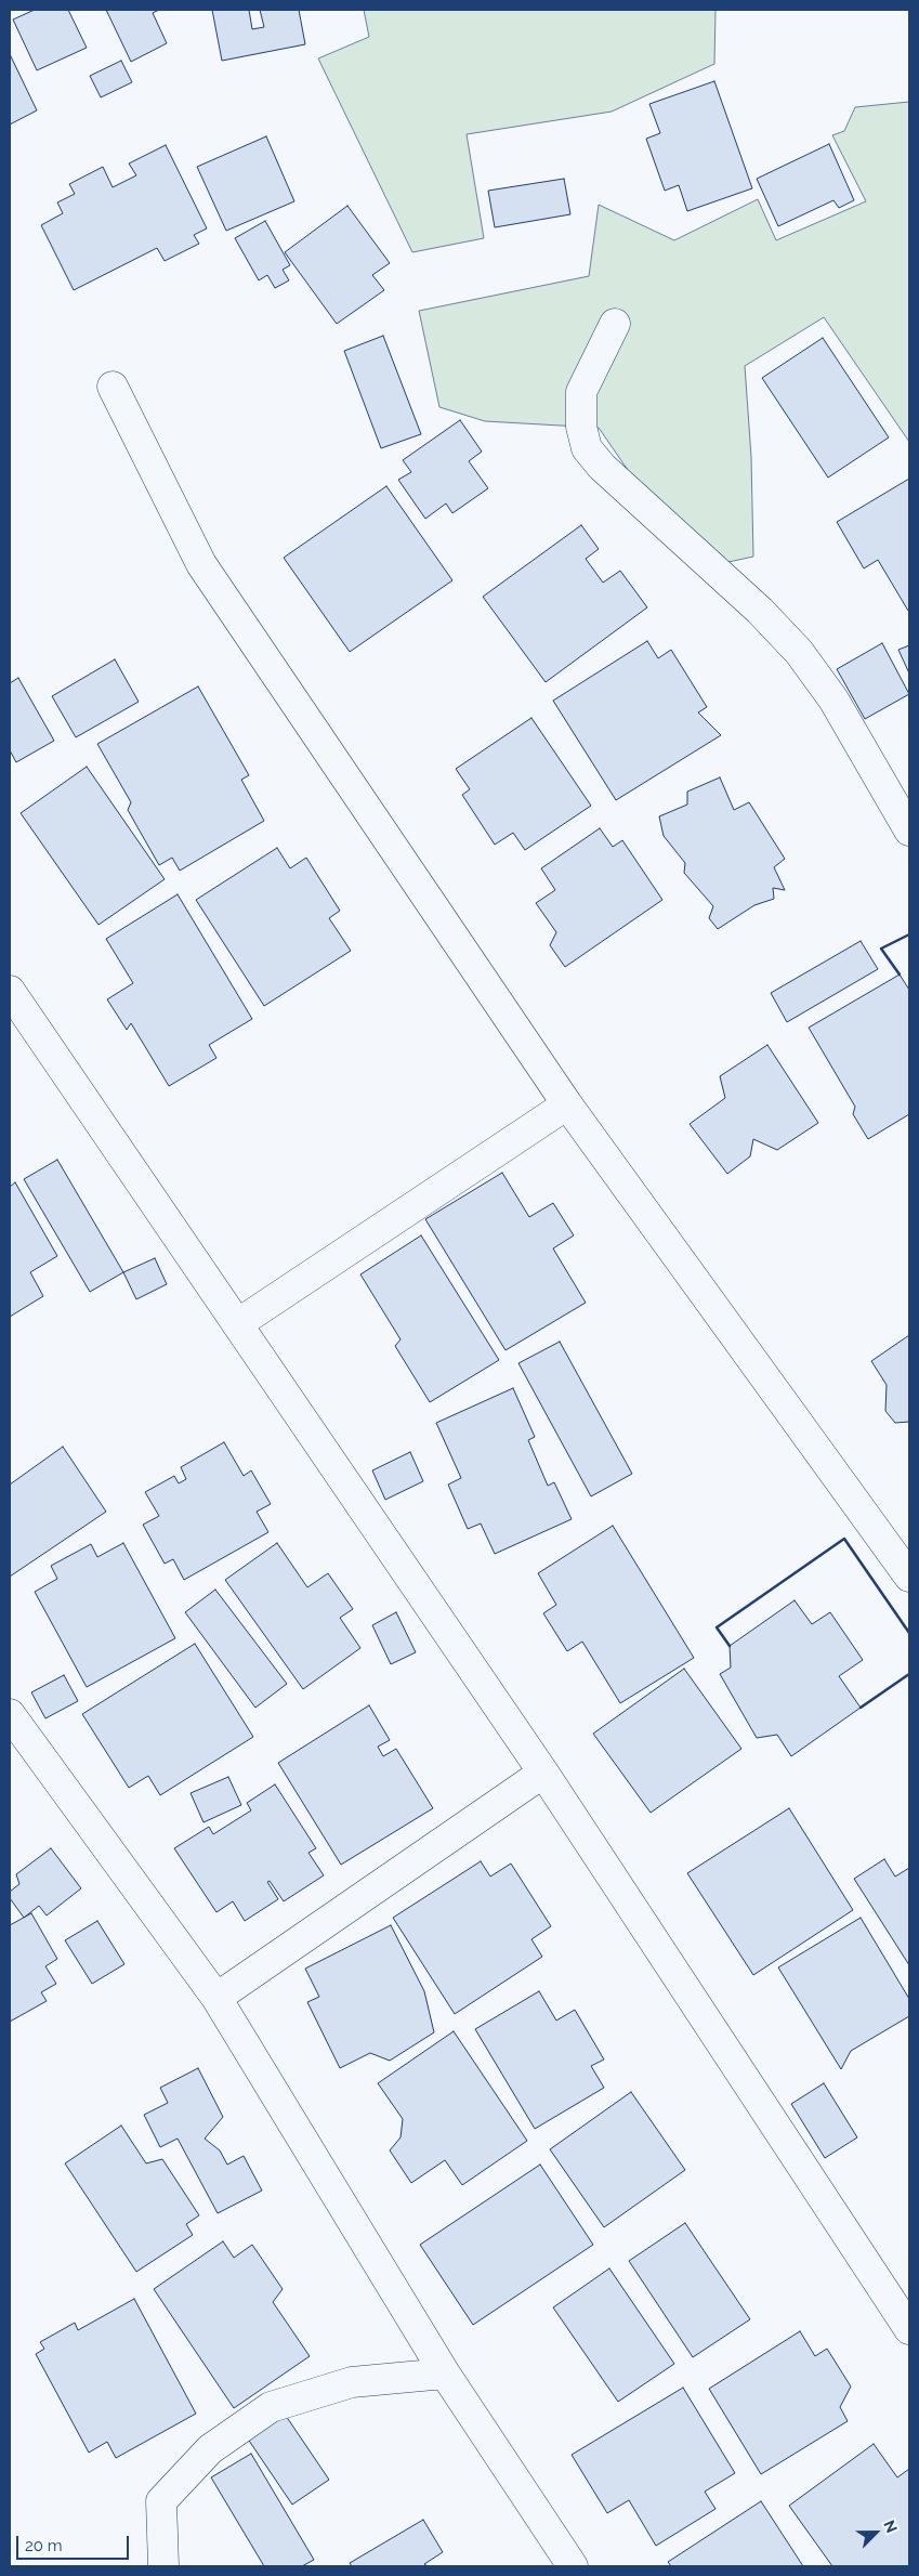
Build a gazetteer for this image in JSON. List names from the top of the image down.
{
  "scale_bar": "20 m",
  "north": "top right"
}
